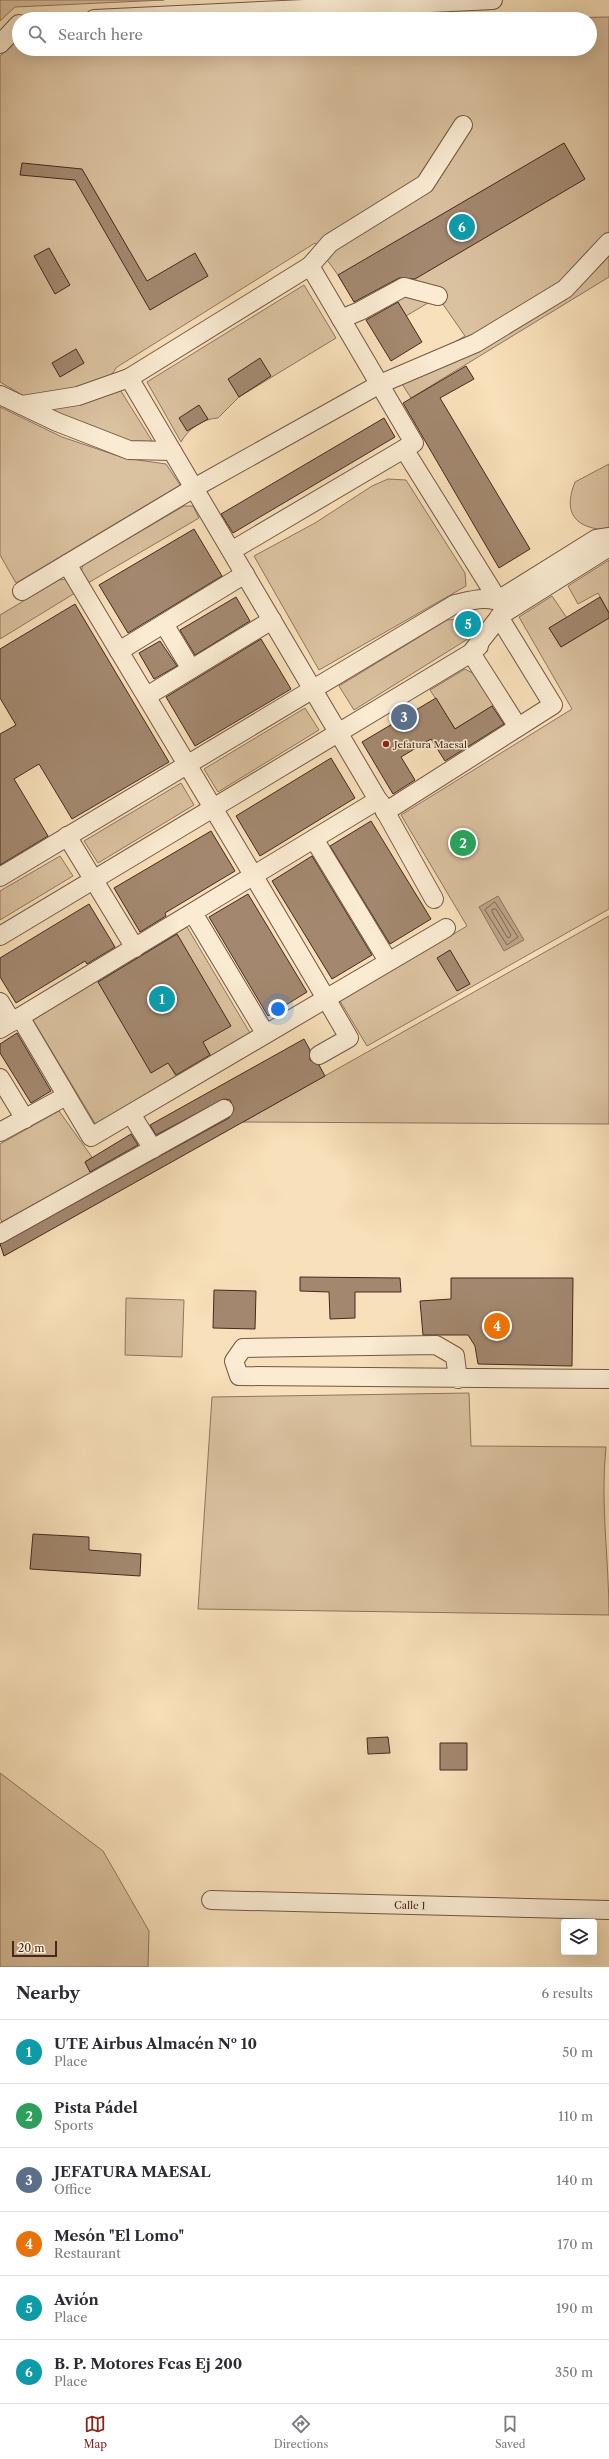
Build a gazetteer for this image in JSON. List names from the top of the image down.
{
  "streets": {
    "street": ["Calle 1"]
  },
  "places": ["Jefatura Maesal"],
  "scale_bar": "20 m",
  "page": {
    "search": "Search here",
    "pins": [
      "6",
      "5",
      "3",
      "2",
      "1",
      "4"
    ],
    "scale": "20 m",
    "heading": ["Nearby", "6 results"],
    "list": [
      {
        "mark": "1",
        "name": "UTE Airbus Almacén Nº 10",
        "note": "Place",
        "value": "50 m"
      },
      {
        "mark": "2",
        "name": "Pista Pádel",
        "note": "Sports",
        "value": "110 m"
      },
      {
        "mark": "3",
        "name": "JEFATURA MAESAL",
        "note": "Office",
        "value": "140 m"
      },
      {
        "mark": "4",
        "name": "Mesón \"El Lomo\"",
        "note": "Restaurant",
        "value": "170 m"
      },
      {
        "mark": "5",
        "name": "Avión",
        "note": "Place",
        "value": "190 m"
      },
      {
        "mark": "6",
        "name": "B. P. Motores Fcas Ej 200",
        "note": "Place",
        "value": "350 m"
      }
    ],
    "nav": ["Map", "Directions", "Saved"]
  }
}
